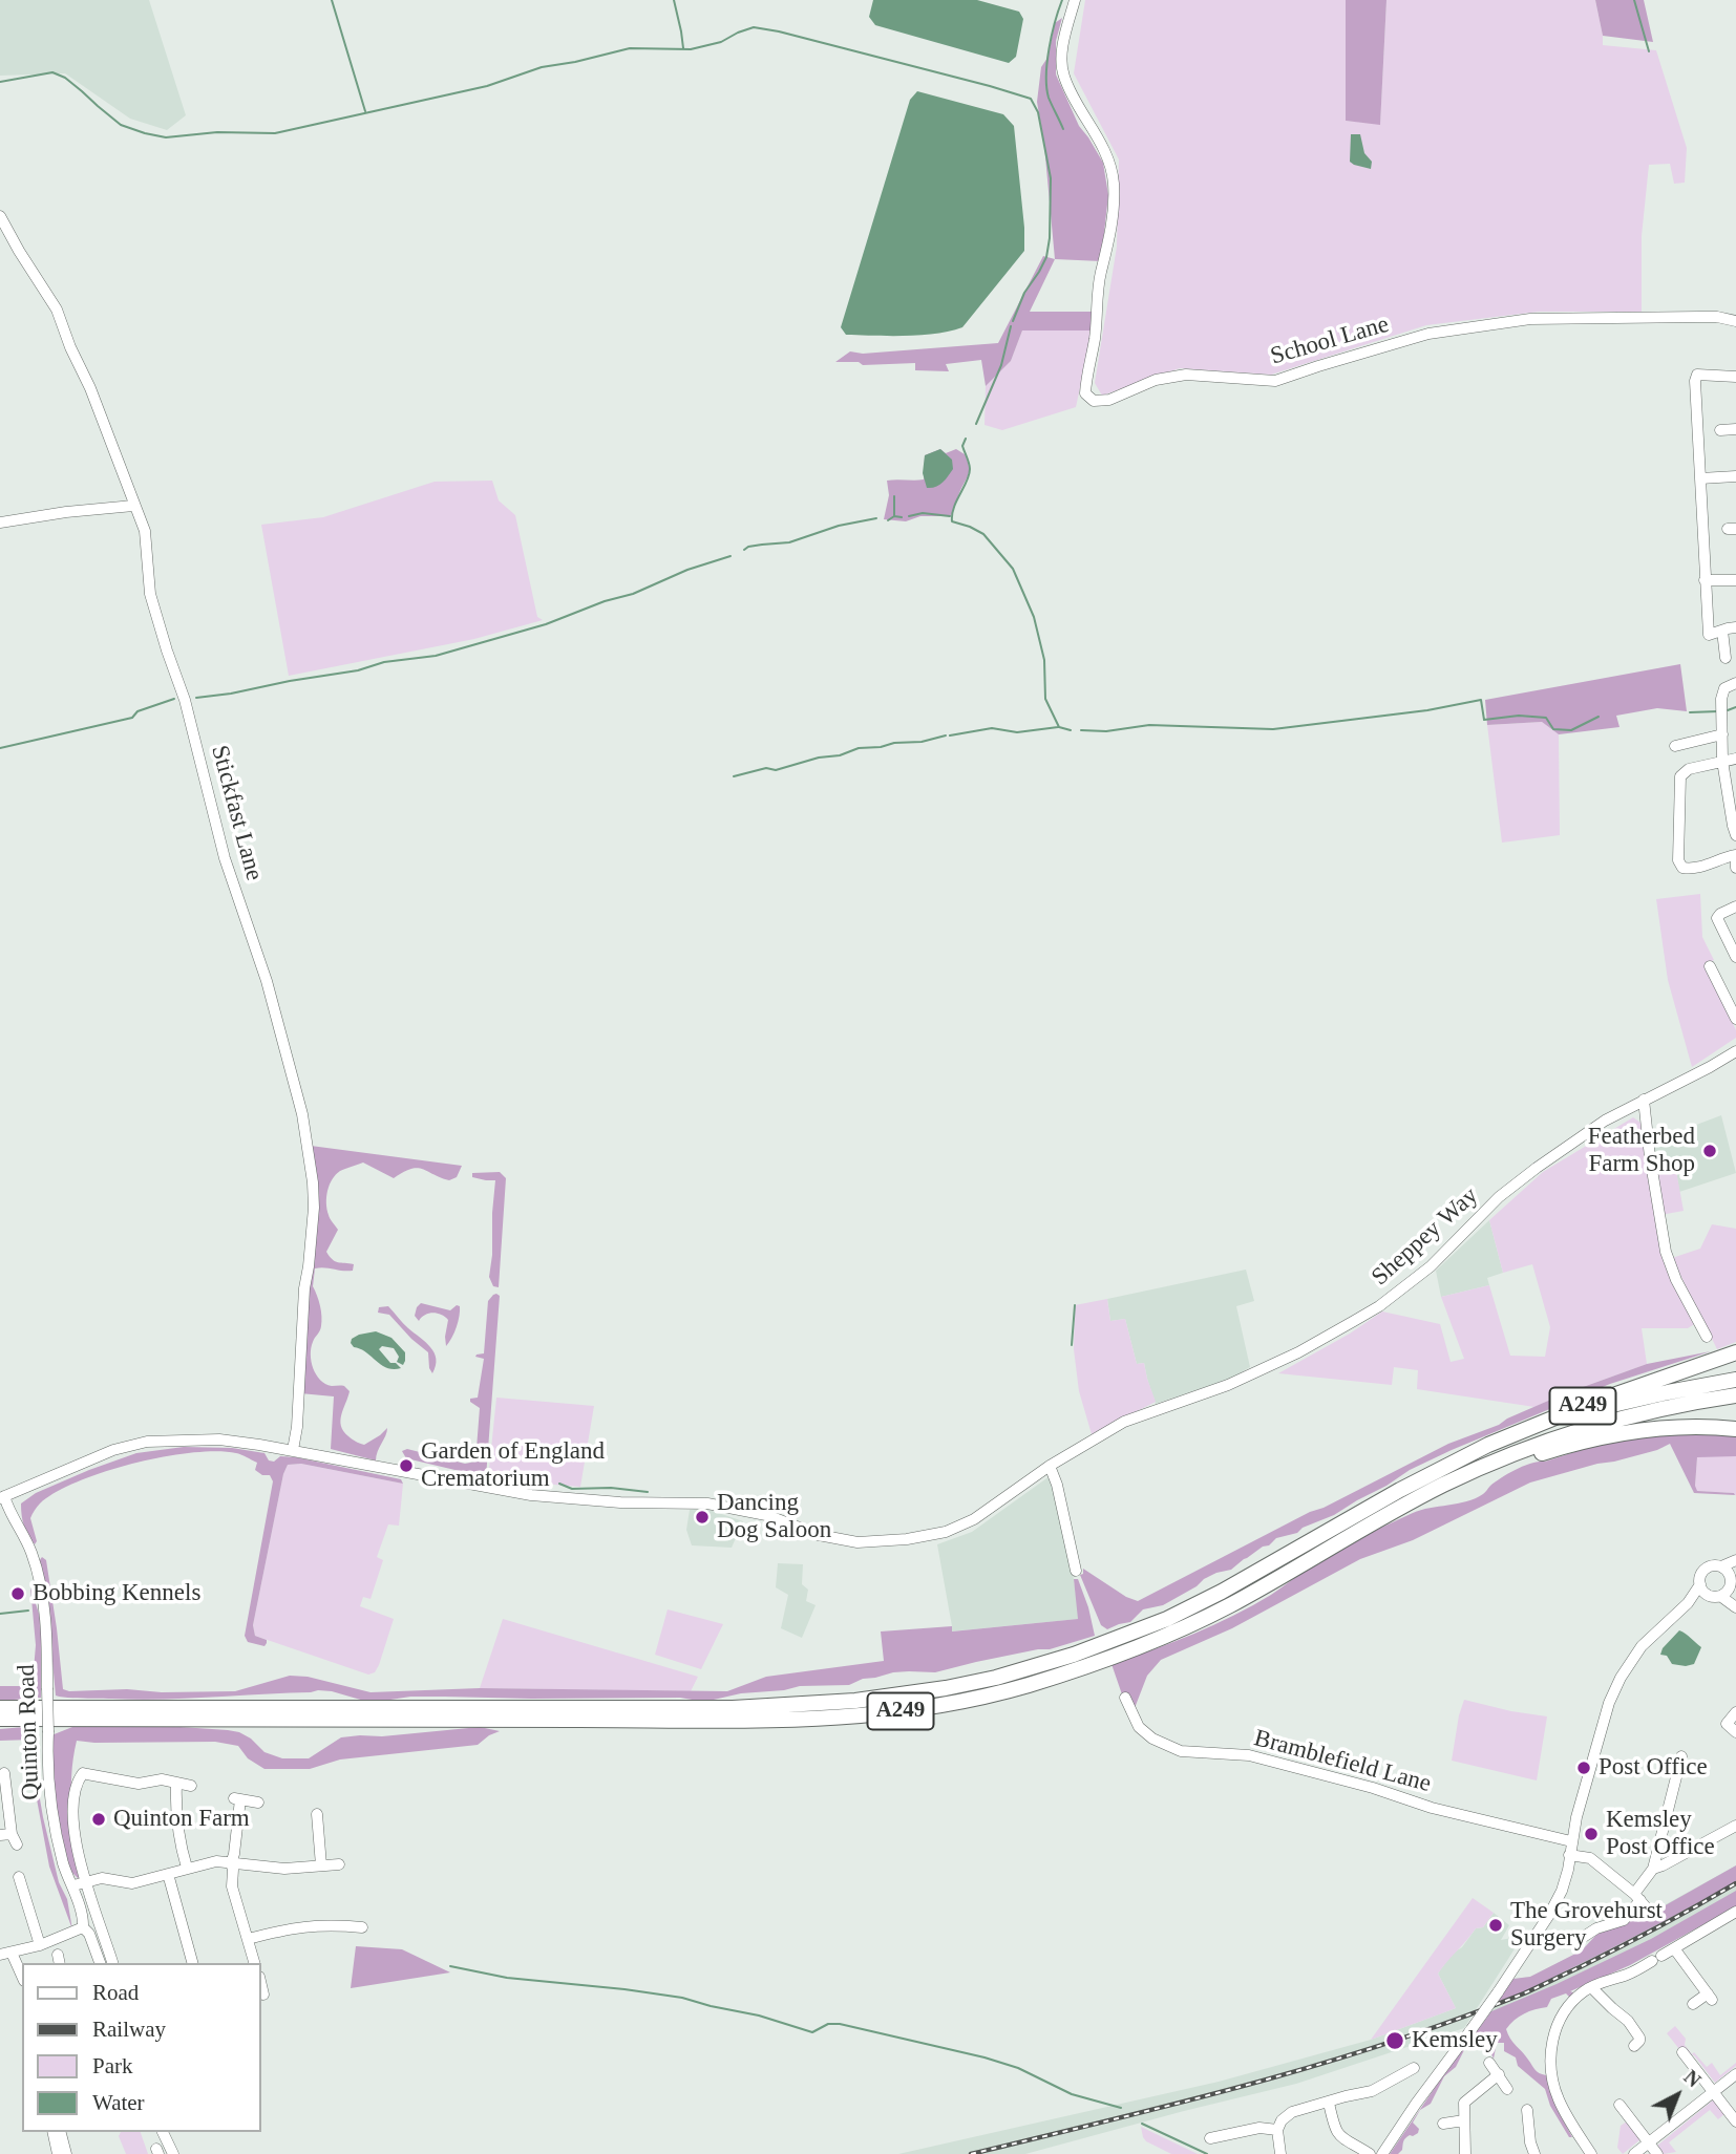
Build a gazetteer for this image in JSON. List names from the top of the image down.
{
  "streets": {
    "highway": ["A249"],
    "street": [
      "School Lane",
      "Stickfast Lane",
      "Sheppey Way",
      "Quinton Road",
      "Bramblefield Lane"
    ]
  },
  "crossings": [
    ["Stickfast Lane", "Sheppey Way"],
    ["Sheppey Way", "Quinton Road"]
  ],
  "places": [
    "Featherbed Farm Shop",
    "Garden of England Crematorium",
    "Dancing Dog Saloon",
    "Bobbing Kennels",
    "Post Office",
    "Quinton Farm",
    "Kemsley Post Office",
    "The Grovehurst Surgery",
    "Kemsley"
  ],
  "legend": [
    "Road",
    "Railway",
    "Park",
    "Water"
  ],
  "north": "top right"
}
